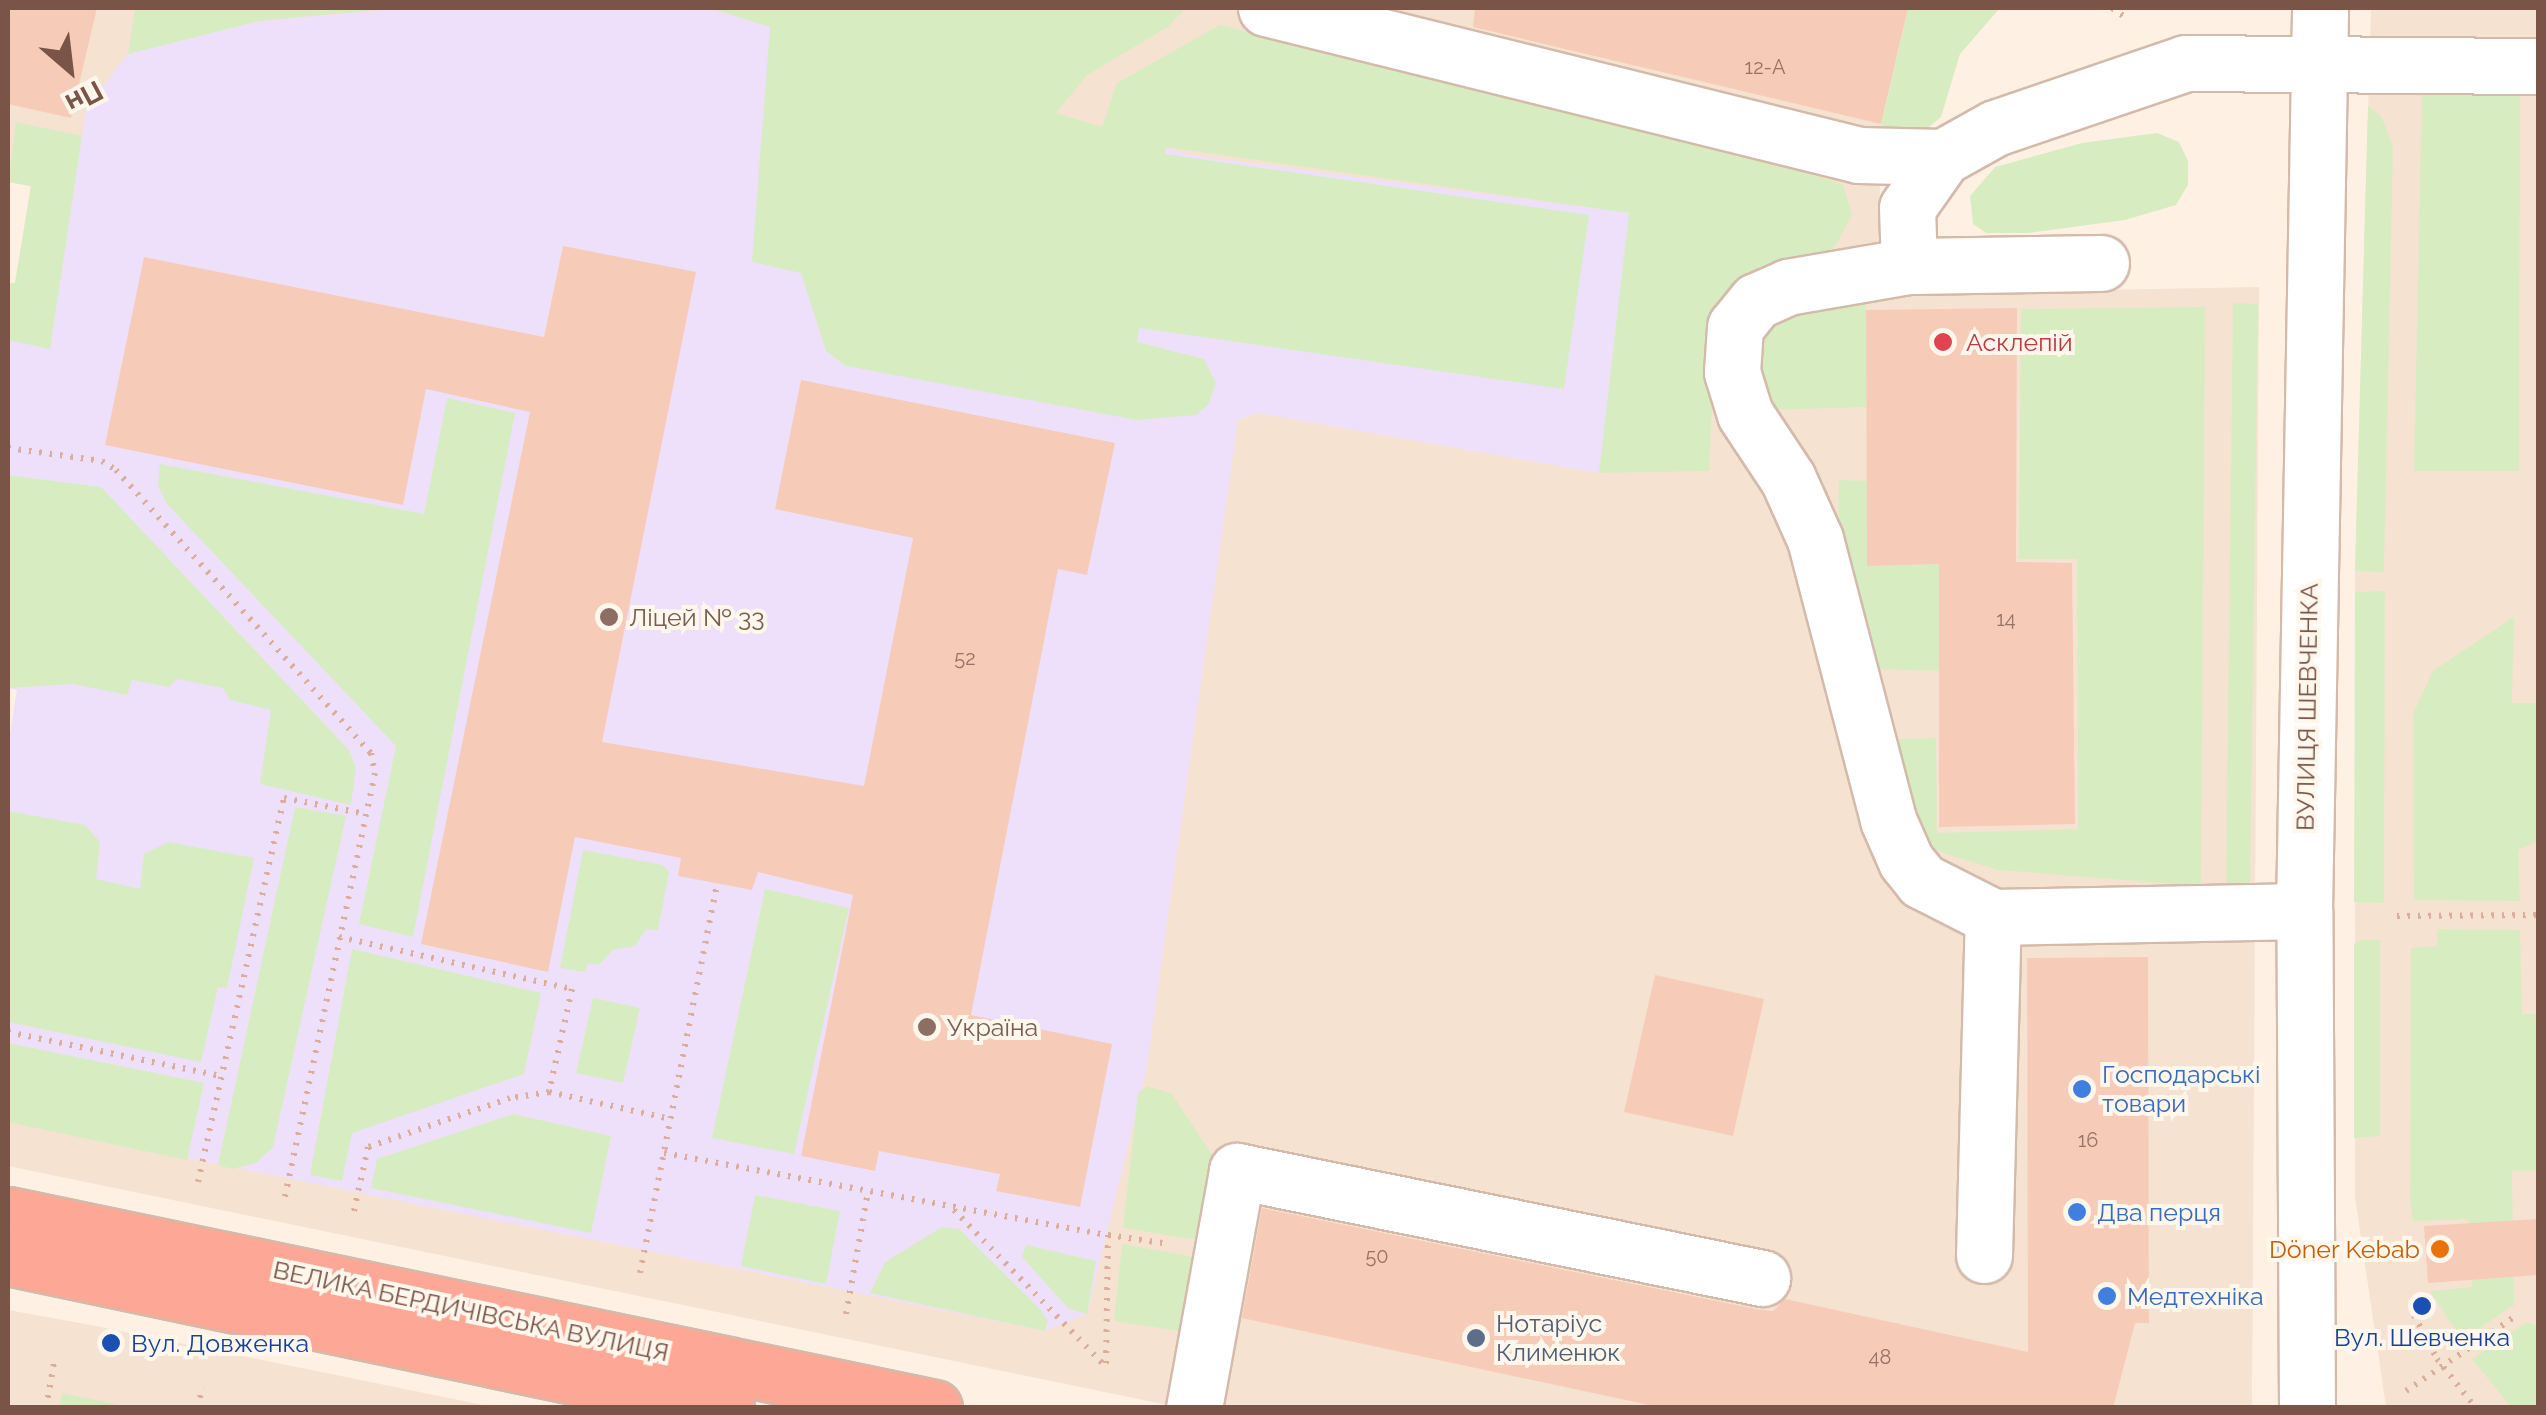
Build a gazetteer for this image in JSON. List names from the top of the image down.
{
  "streets": {
    "highway": ["ВЕЛИКА БЕРДИЧІВСЬКА ВУЛИЦЯ"],
    "street": ["ВУЛИЦЯ ШЕВЧЕНКА"]
  },
  "places": [
    "Асклепій",
    "Ліцей № 33",
    "Україна",
    "Господарські товари",
    "Два перця",
    "Döner Kebab",
    "Медтехніка",
    "Вул. Шевченка",
    "Нотаріус Клименюк",
    "Вул. Довженка"
  ],
  "house_numbers": [
    "12-А",
    "14",
    "52",
    "16",
    "50",
    "48"
  ],
  "north": "bottom right"
}
